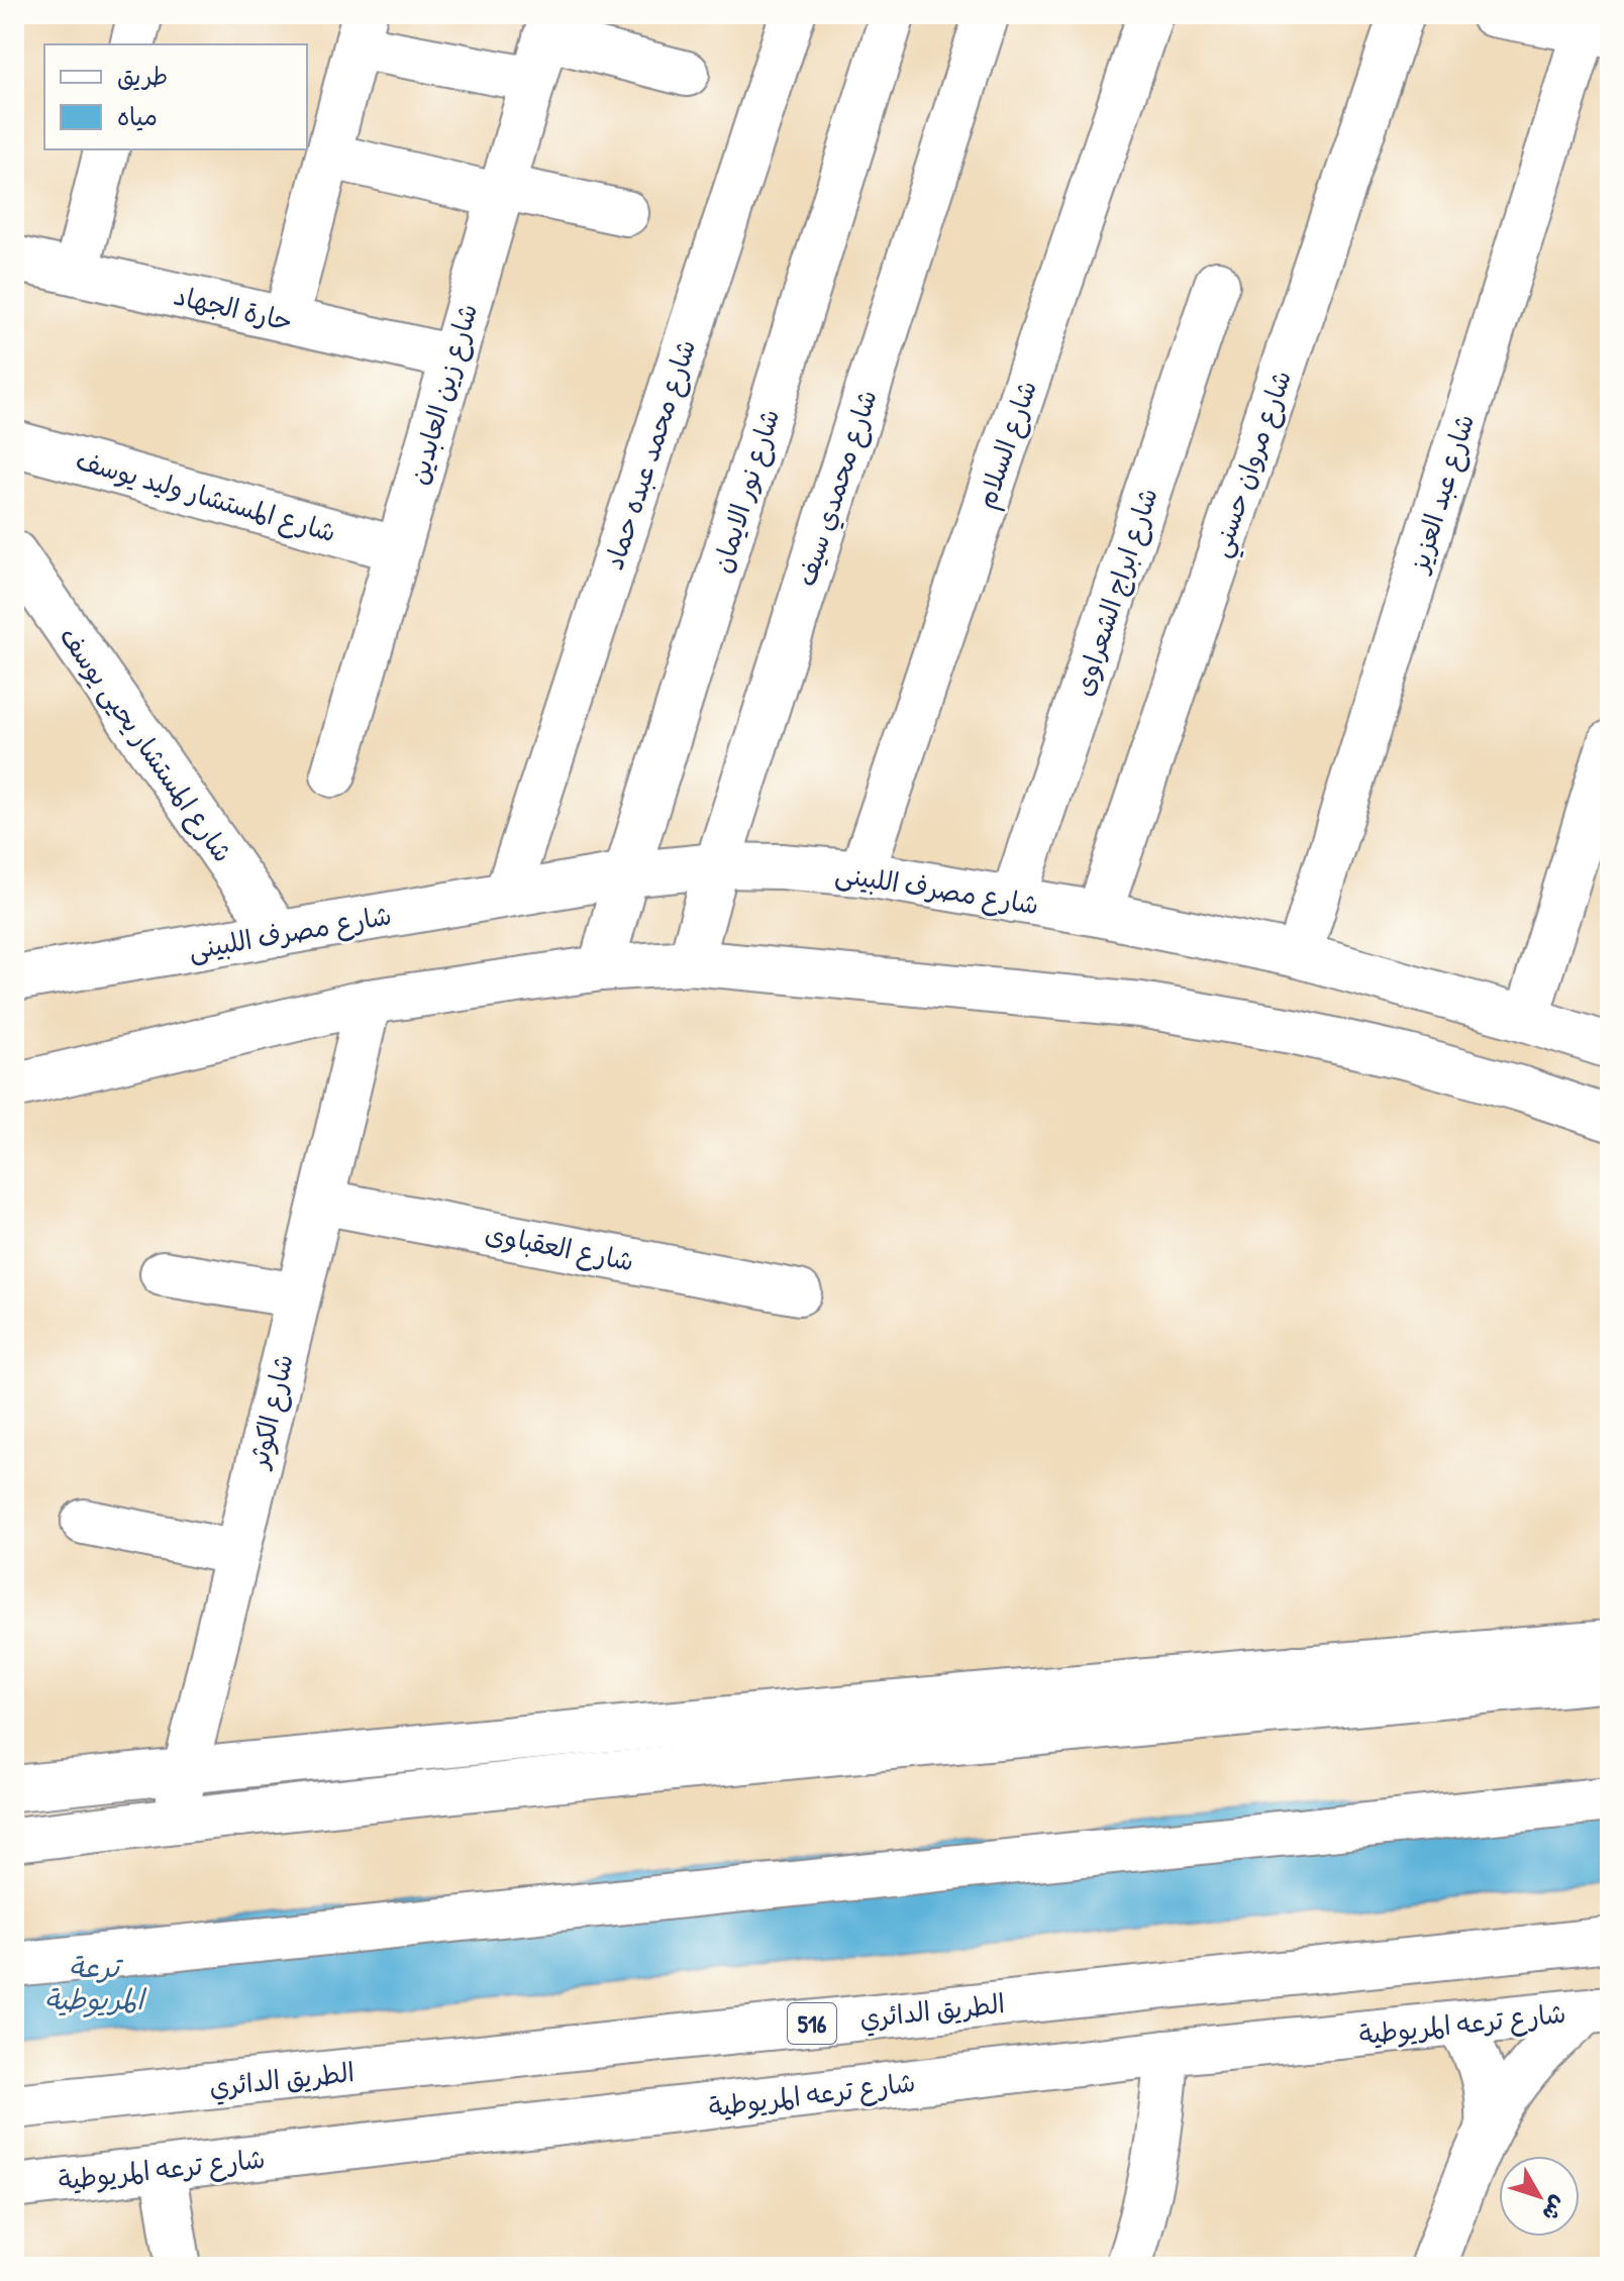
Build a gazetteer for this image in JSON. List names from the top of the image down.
{
  "streets": {
    "main road": [
      "حارة الجهاد",
      "شارع زين العابدين",
      "شارع السلام",
      "شارع محمد عبده حماد",
      "شارع مروان حسني",
      "شارع محمدي سيف",
      "شارع نور الايمان",
      "شارع عبد العزيز",
      "شارع المستشار وليد يوسف",
      "شارع ابراج الشعراوى",
      "شارع المستشار يحيى يوسف",
      "شارع مصرف اللبينى",
      "شارع العقباوى",
      "شارع الكوثر",
      "الطريق الدائري",
      "516",
      "شارع ترعه المريوطية"
    ]
  },
  "crossings": [
    ["حارة الجهاد", "شارع زين العابدين"],
    ["شارع زين العابدين", "شارع المستشار وليد يوسف"],
    ["شارع السلام", "شارع مصرف اللبينى"],
    ["شارع محمد عبده حماد", "شارع مصرف اللبينى"],
    ["شارع مروان حسني", "شارع مصرف اللبينى"],
    ["شارع محمدي سيف", "شارع مصرف اللبينى"],
    ["شارع نور الايمان", "شارع مصرف اللبينى"],
    ["شارع عبد العزيز", "شارع مصرف اللبينى"],
    ["شارع ابراج الشعراوى", "شارع مصرف اللبينى"],
    ["شارع المستشار يحيى يوسف", "شارع مصرف اللبينى"],
    ["شارع العقباوى", "شارع الكوثر"]
  ],
  "water": ["ترعة المريوطية"],
  "legend": ["طريق", "مياه"],
  "north": "bottom right"
}
